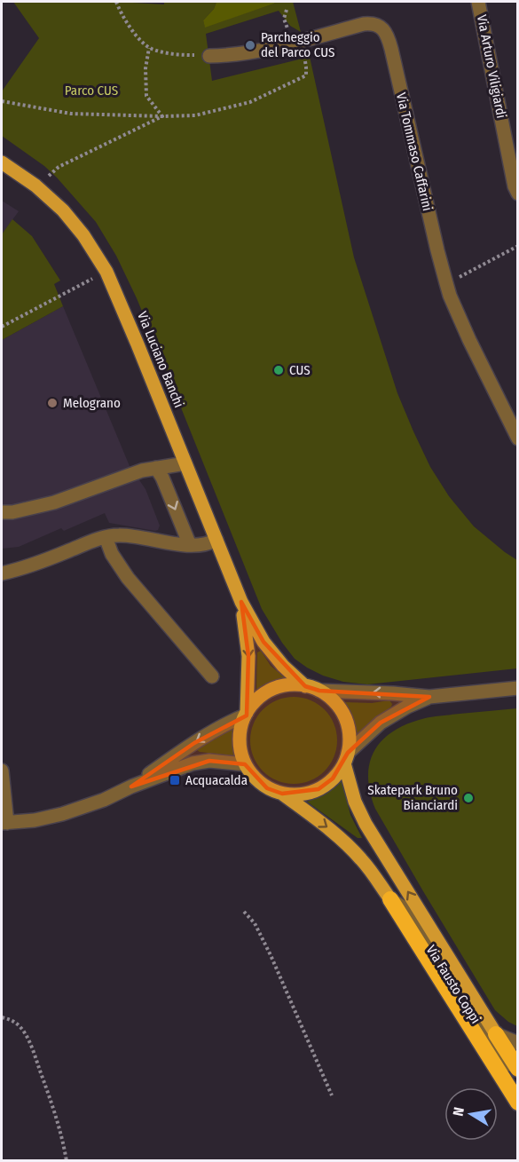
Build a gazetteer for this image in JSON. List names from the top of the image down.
{
  "streets": {
    "main road": ["Via Luciano Banchi"],
    "street": ["Via Arturo Viligiardi", "Via Tommaso Caffarini", "Via Fausto Coppi"]
  },
  "parks": ["Parco CUS"],
  "places": {
    "other": [
      "Parcheggio del Parco CUS",
      "CUS",
      "Melograno",
      "Skatepark Bruno Bianciardi"
    ],
    "transit": ["Acquacalda"]
  },
  "north": "left"
}
